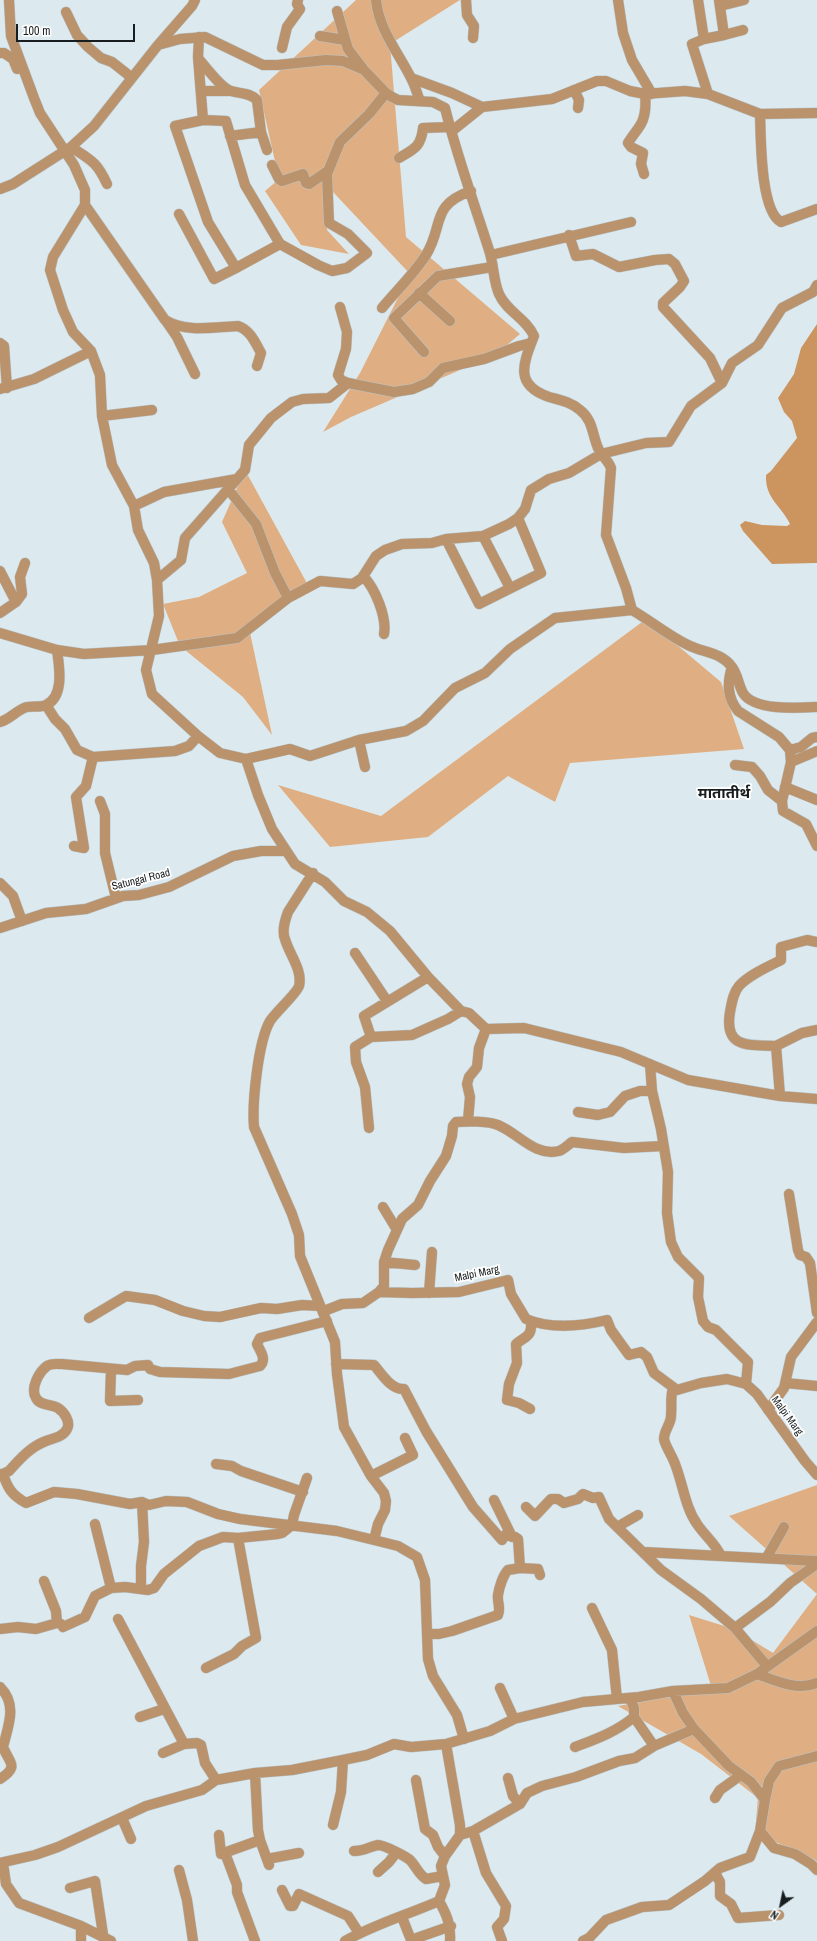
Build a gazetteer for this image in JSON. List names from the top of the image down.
{
  "streets": {
    "street": ["Satungal Road", "Malpi Marg"]
  },
  "districts": ["मातातीर्थ"],
  "scale_bar": "100 m",
  "north": "bottom left"
}
